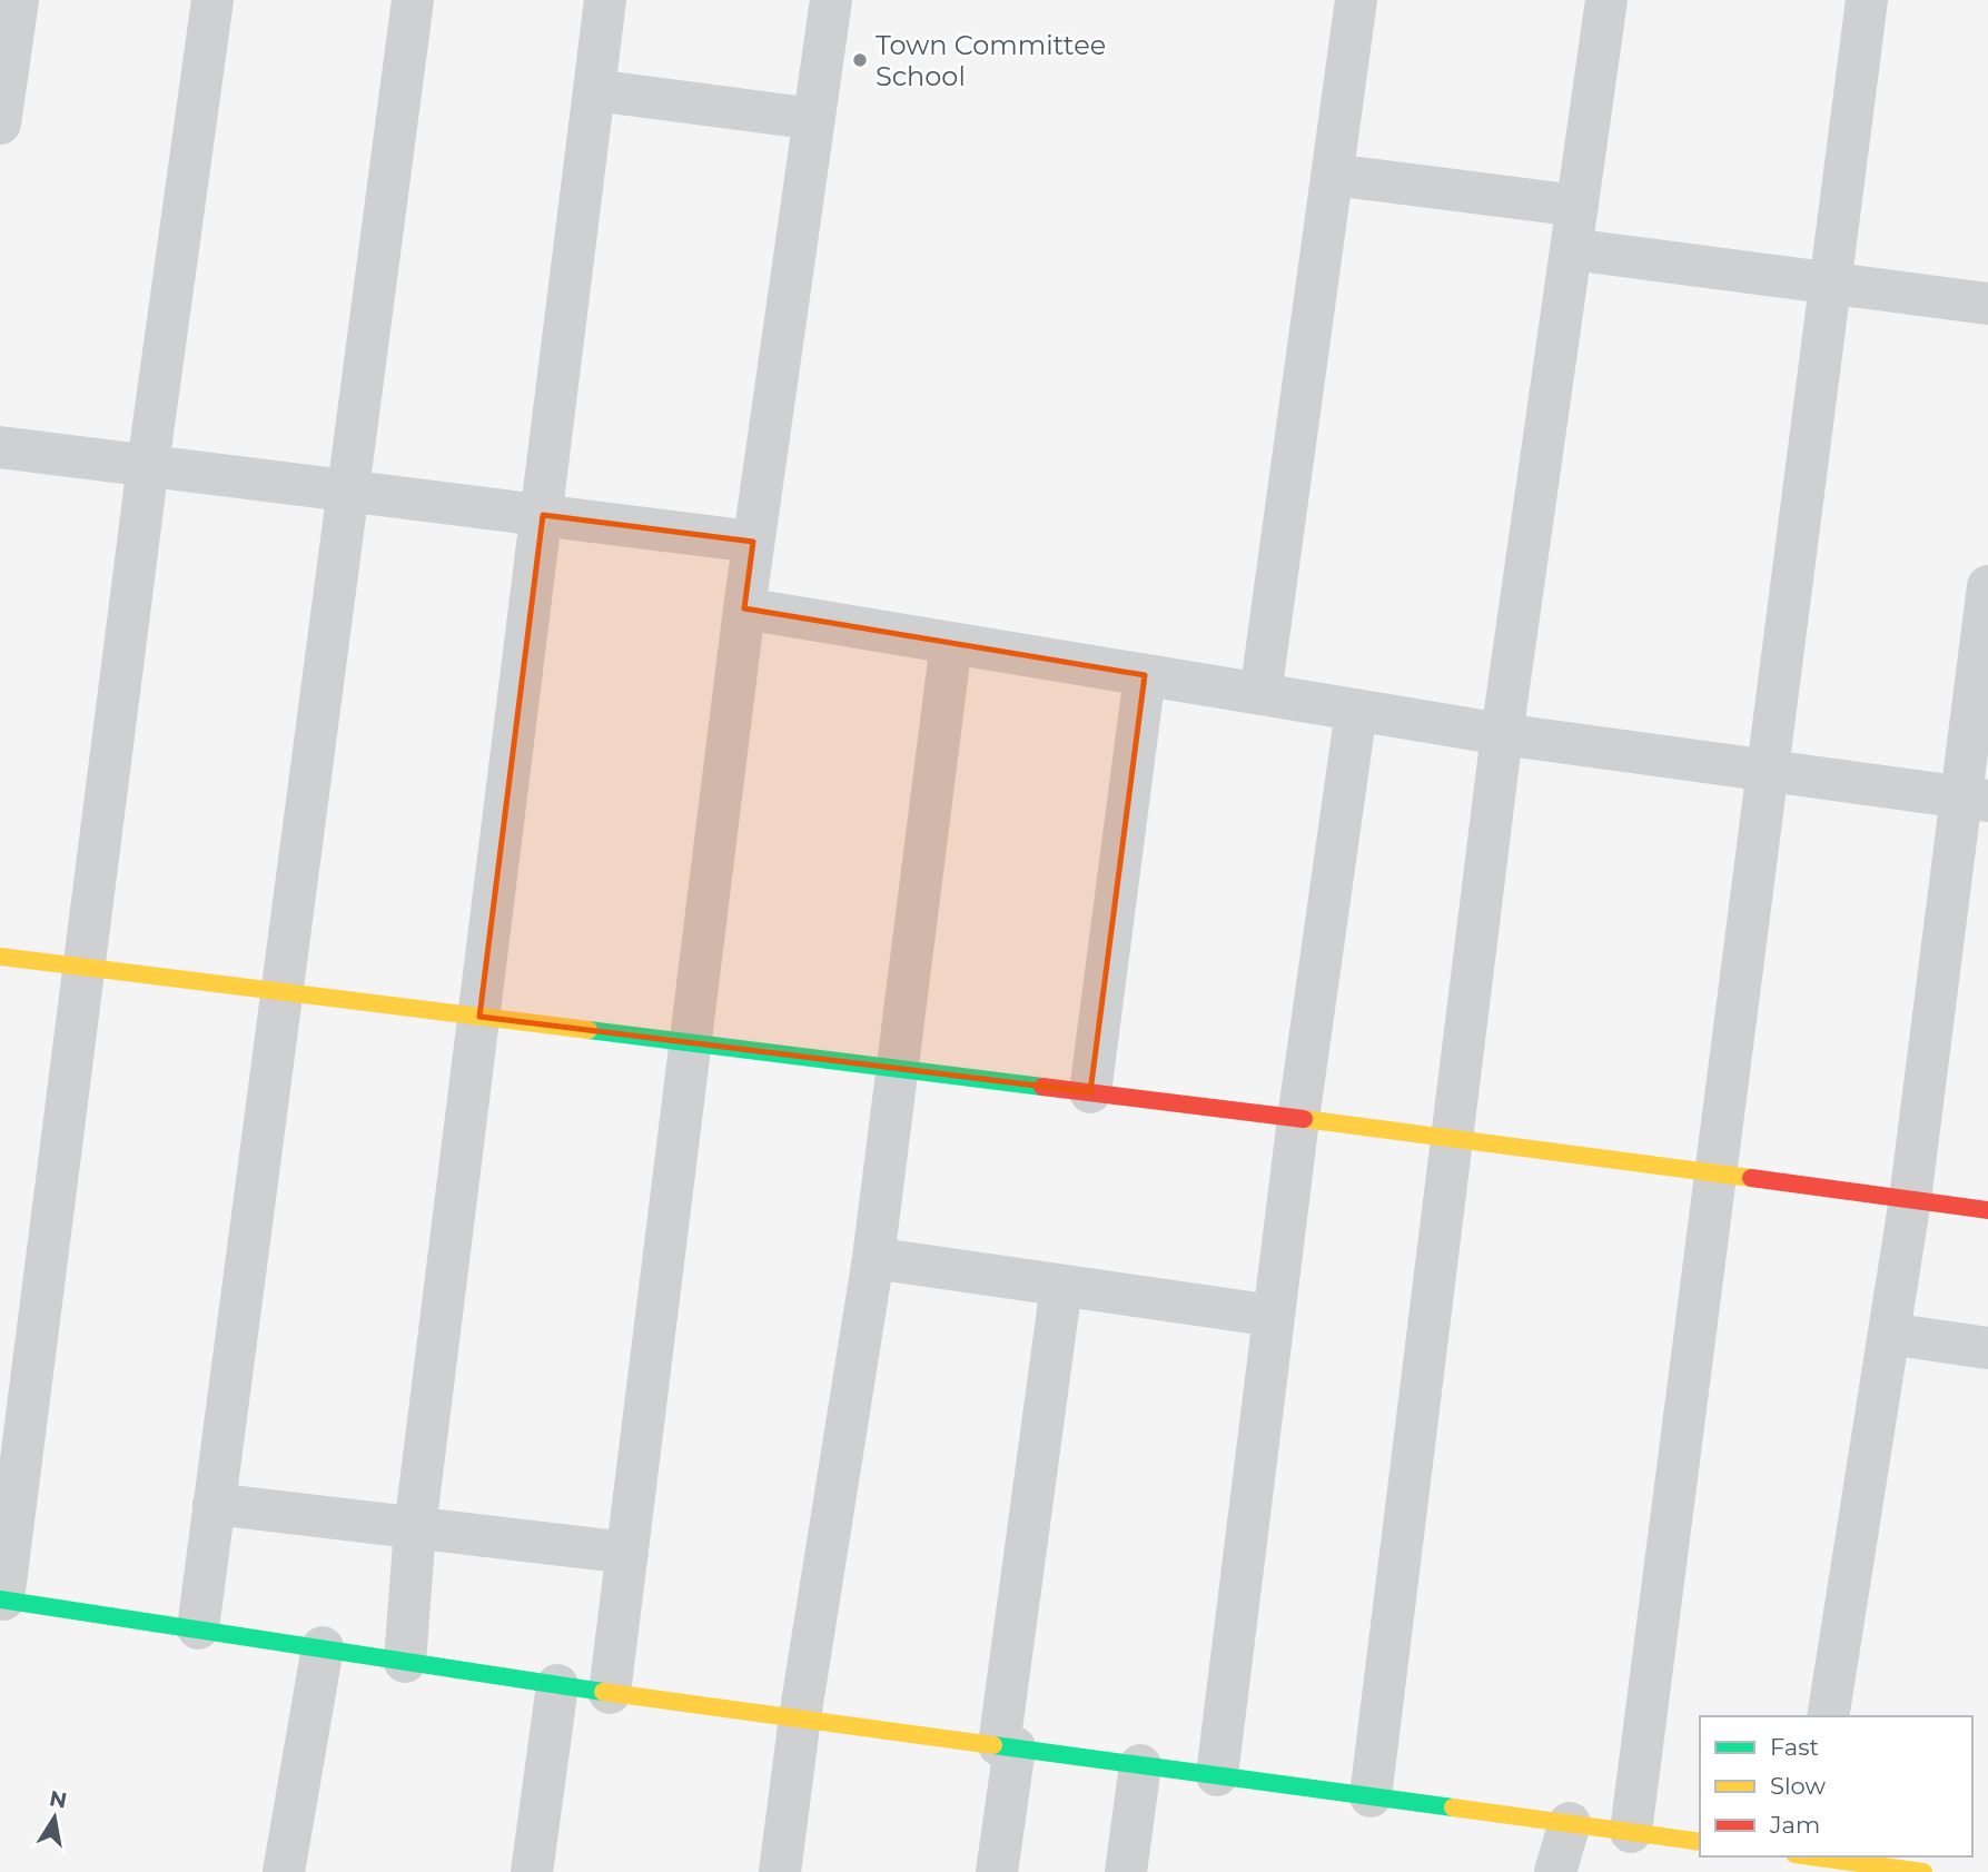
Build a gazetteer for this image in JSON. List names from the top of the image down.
{
  "places": ["Town Committee School"],
  "legend": ["Fast", "Slow", "Jam"],
  "north": "top"
}
